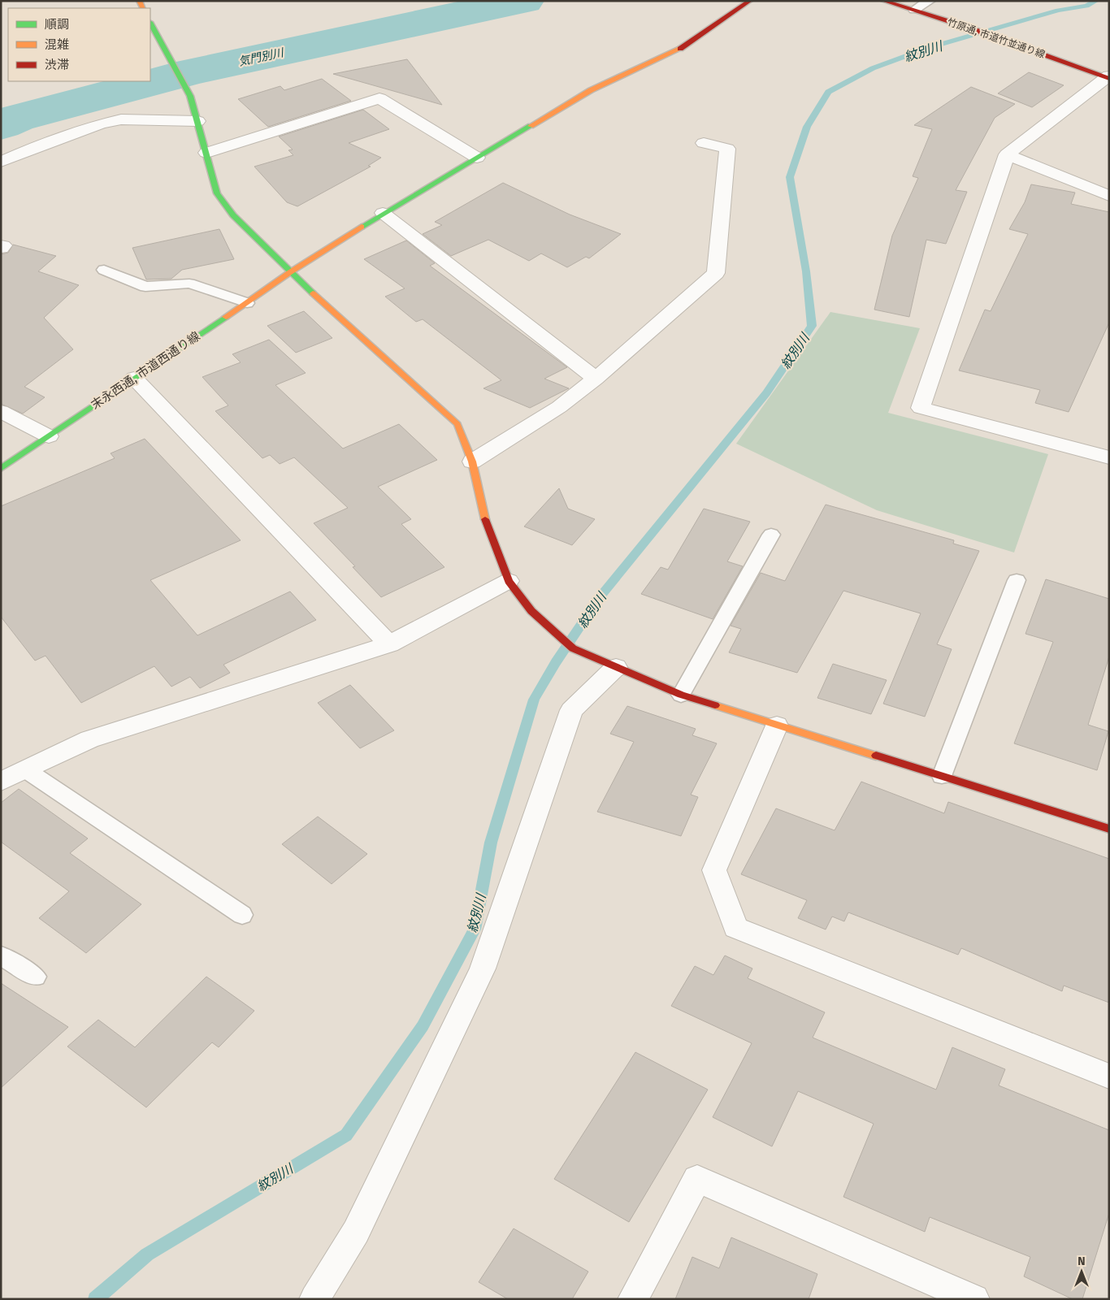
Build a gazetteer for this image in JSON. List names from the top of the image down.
{
  "streets": {
    "street": ["竹原通, 市道竹並通り線", "末永西通, 市道西通り線"]
  },
  "water": ["紋別川", "気門別川"],
  "legend": ["順調", "混雑", "渋滞"],
  "north": "top"
}
